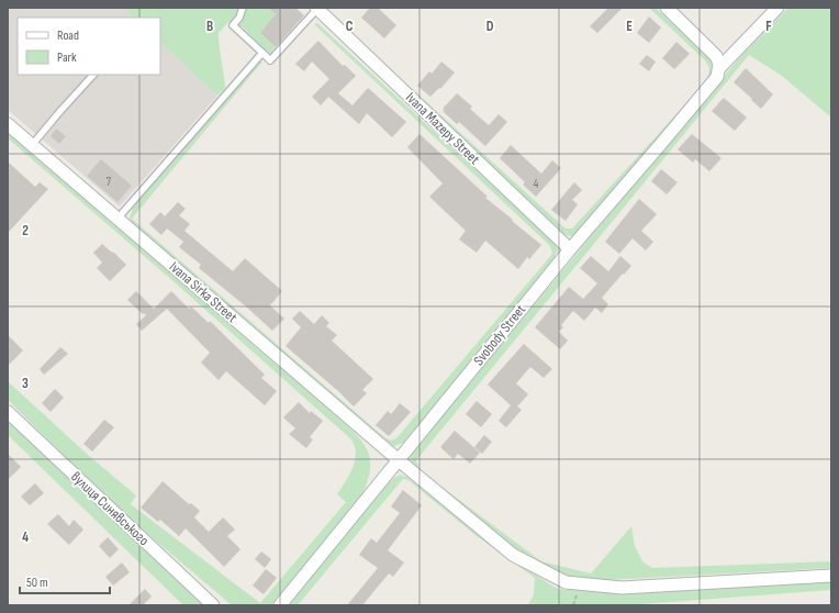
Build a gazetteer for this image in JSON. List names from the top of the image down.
{
  "streets": {
    "street": [
      "Ivana Mazepy Street",
      "Ivana Sirka Street",
      "Svobody Street",
      "вулиця Синявського"
    ]
  },
  "crossings": [
    ["Ivana Mazepy Street", "Svobody Street"],
    ["Ivana Sirka Street", "Svobody Street"]
  ],
  "house_numbers": ["7", "4"],
  "legend": ["Road", "Park"],
  "scale_bar": "50 m",
  "grid": {
    "columns": [
      "B",
      "C",
      "D",
      "E",
      "F"
    ],
    "rows": ["2", "3", "4"]
  }
}
